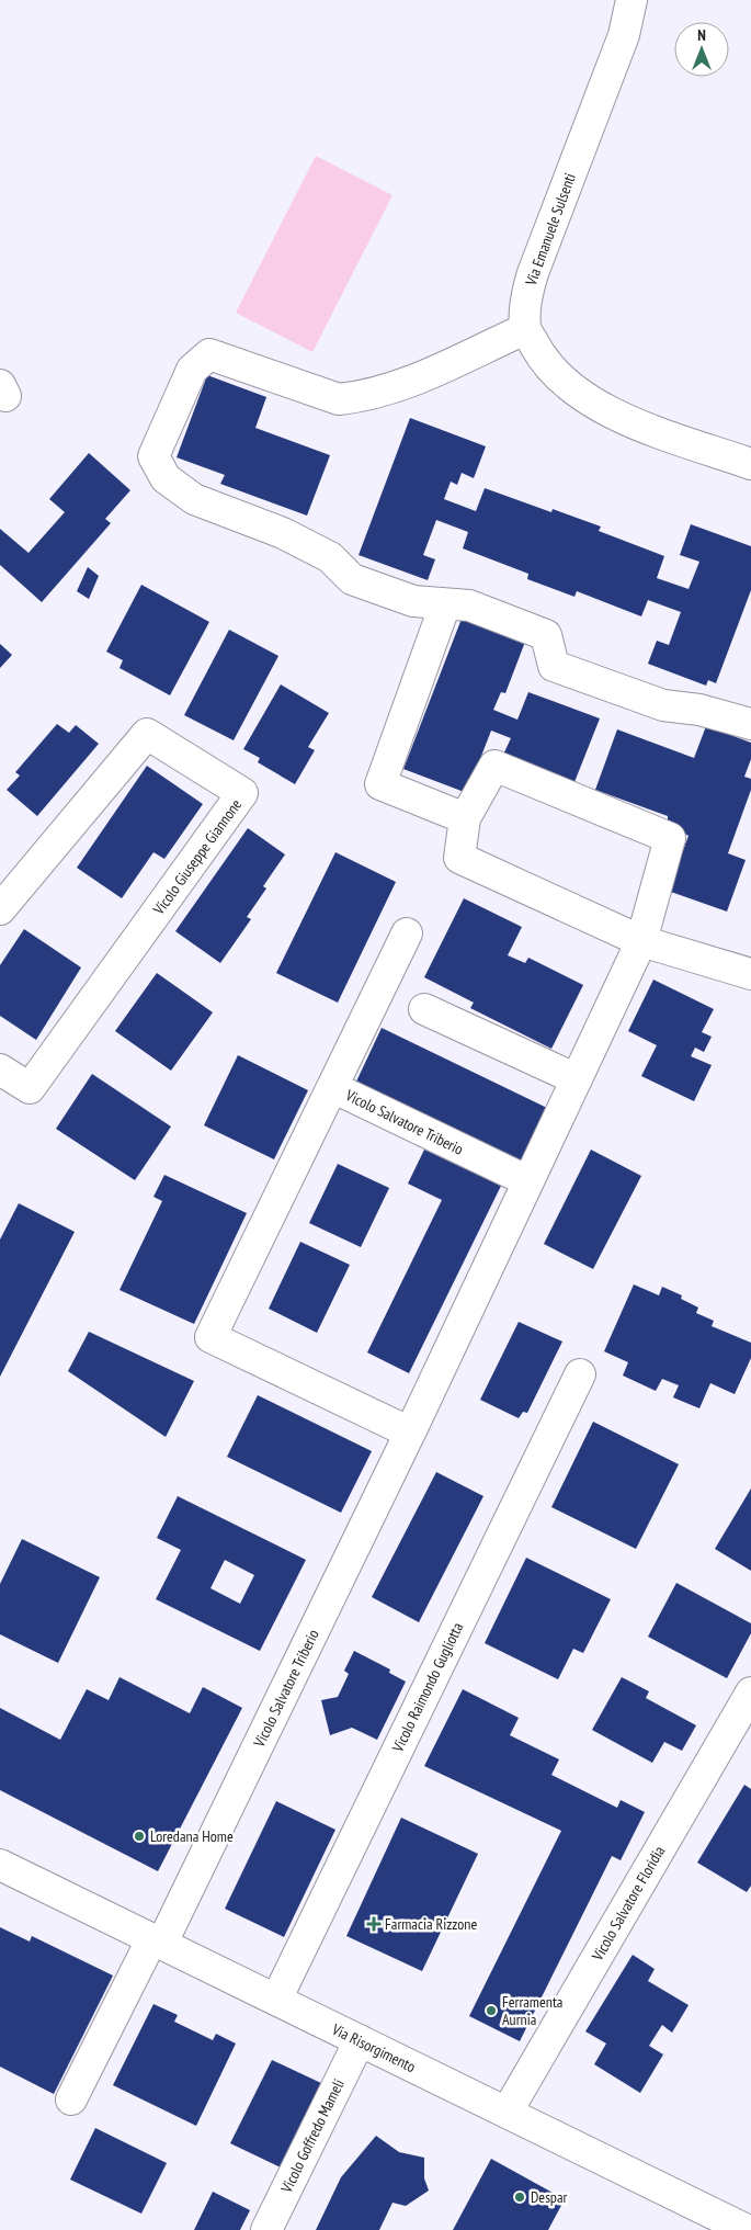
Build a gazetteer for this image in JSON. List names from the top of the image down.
{
  "streets": {
    "street": [
      "Via Emanuele Sulsenti",
      "Vicolo Giuseppe Giannone",
      "Vicolo Salvatore Triberio",
      "Vicolo Raimondo Gugliotta",
      "Vicolo Salvatore Floridia",
      "Via Risorgimento",
      "Vicolo Goffredo Mameli"
    ]
  },
  "crossings": [
    ["Vicolo Salvatore Triberio", "Via Risorgimento"],
    ["Vicolo Raimondo Gugliotta", "Via Risorgimento"],
    ["Vicolo Salvatore Floridia", "Via Risorgimento"],
    ["Via Risorgimento", "Vicolo Goffredo Mameli"]
  ],
  "places": {
    "other": ["Loredana Home", "Ferramenta Aurnia", "Despar"],
    "health": ["Farmacia Rizzone"]
  },
  "north": "top"
}
